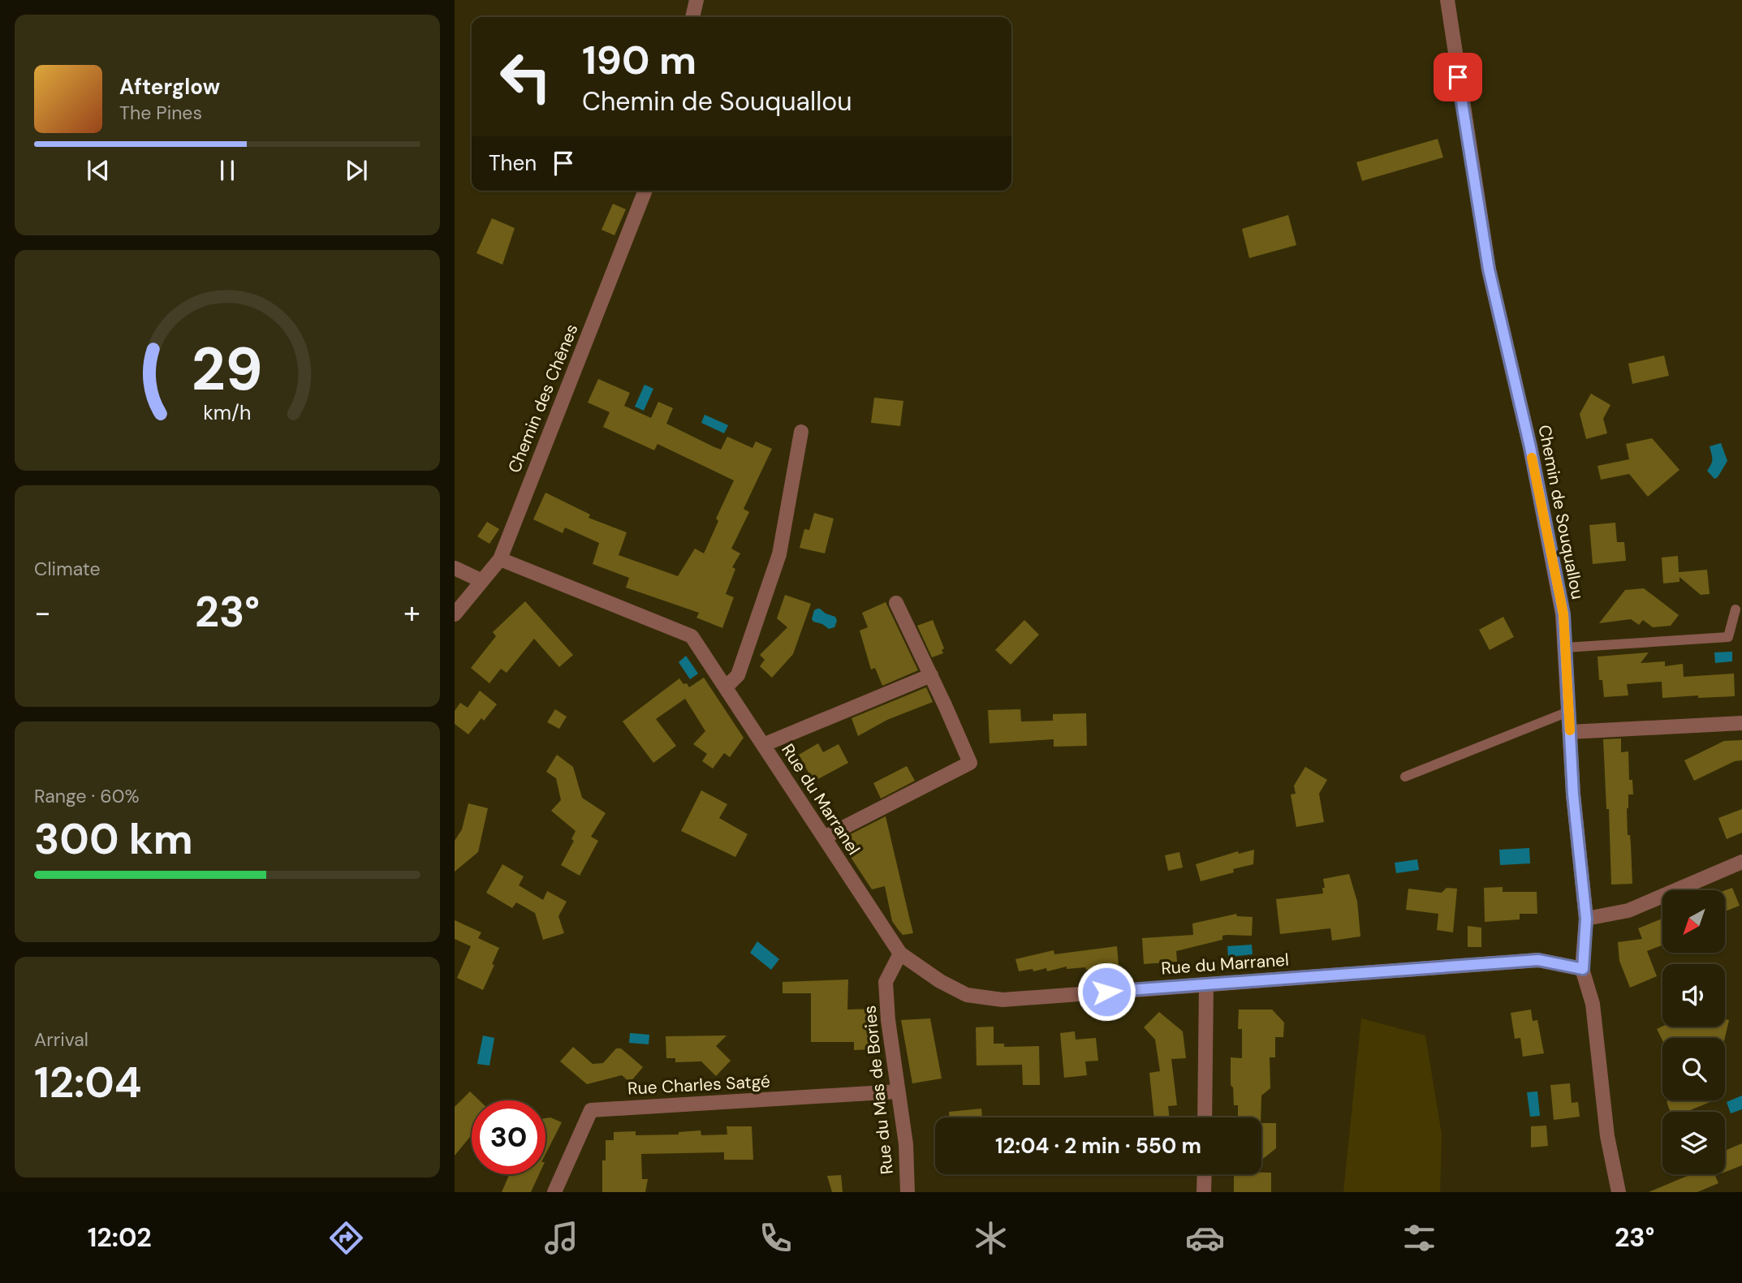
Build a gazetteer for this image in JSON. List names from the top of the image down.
{
  "streets": {
    "street": [
      "Chemin des Chênes",
      "Chemin de Souquallou",
      "Rue du Marranel",
      "Rue Charles Satgé",
      "Rue du Mas de Bories"
    ]
  },
  "crossings": [
    ["Chemin des Chênes", "Rue du Marranel"],
    ["Chemin de Souquallou", "Rue du Marranel"],
    ["Rue du Marranel", "Rue du Mas de Bories"],
    ["Rue Charles Satgé", "Rue du Mas de Bories"]
  ],
  "north": "bottom left",
  "page": {
    "turn": ["190 m", "Chemin de Souquallou"],
    "song": ["Afterglow", "The Pines"],
    "then": "Then",
    "tile": [
      "Climate",
      ["Range · 60%", "300 km"],
      ["Arrival", "12:04"]
    ],
    "heat": ["−", "23°", "+"],
    "limit": "30",
    "trip": "12:04 · 2 min · 550 m",
    "tabs": ["12:02", "23°"],
    "gauge": ["29", "km/h"]
  }
}
